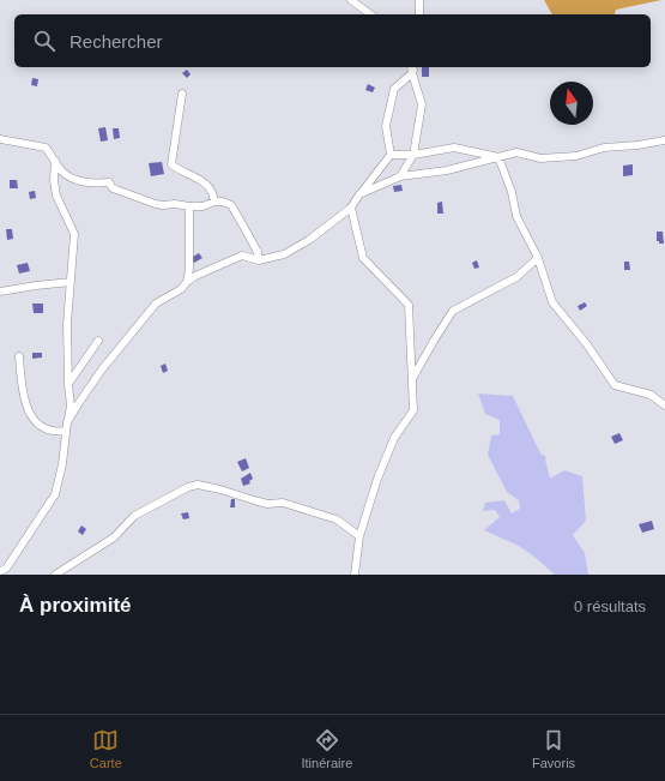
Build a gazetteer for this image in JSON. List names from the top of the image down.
{
  "north": "top",
  "page": {
    "search": "Rechercher",
    "heading": ["À proximité", "0 résultats"],
    "nav": ["Carte", "Itinéraire", "Favoris"]
  }
}
